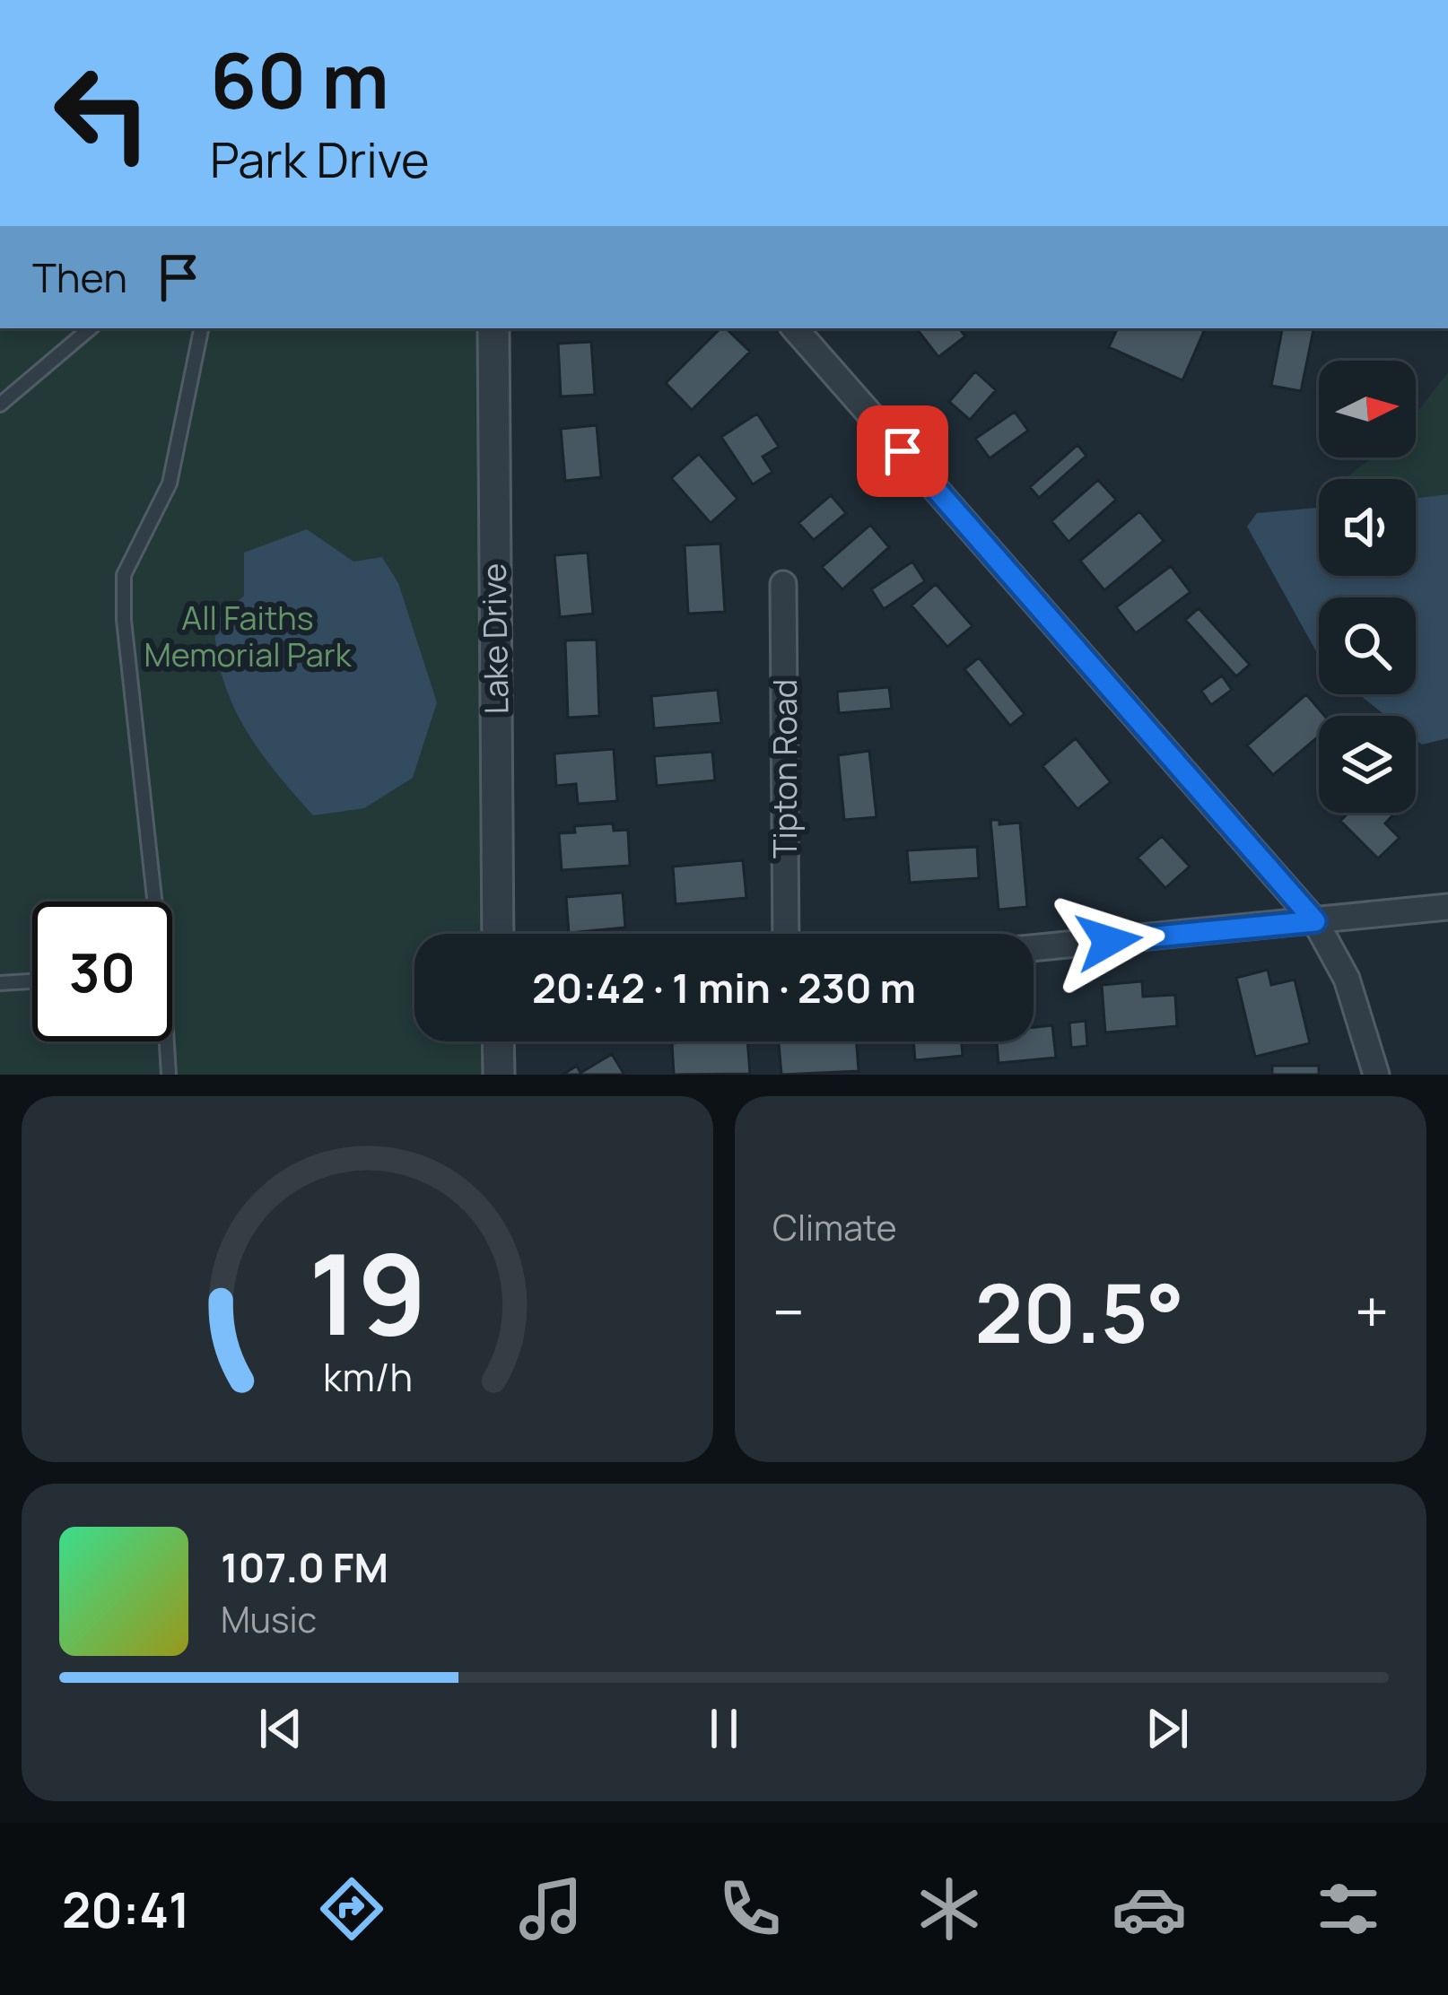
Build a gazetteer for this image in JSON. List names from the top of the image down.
{
  "streets": {
    "street": ["Lake Drive", "Tipton Road"]
  },
  "parks": ["All Faiths Memorial Park"],
  "north": "right",
  "page": {
    "turn": ["60 m", "Park Drive"],
    "then": "Then",
    "limit": "30",
    "trip": "20:42 · 1 min · 230 m",
    "tile": "Climate",
    "heat": ["−", "20.5°", "+"],
    "song": ["107.0 FM", "Music"],
    "tabs": "20:41",
    "gauge": ["19", "km/h"]
  }
}
